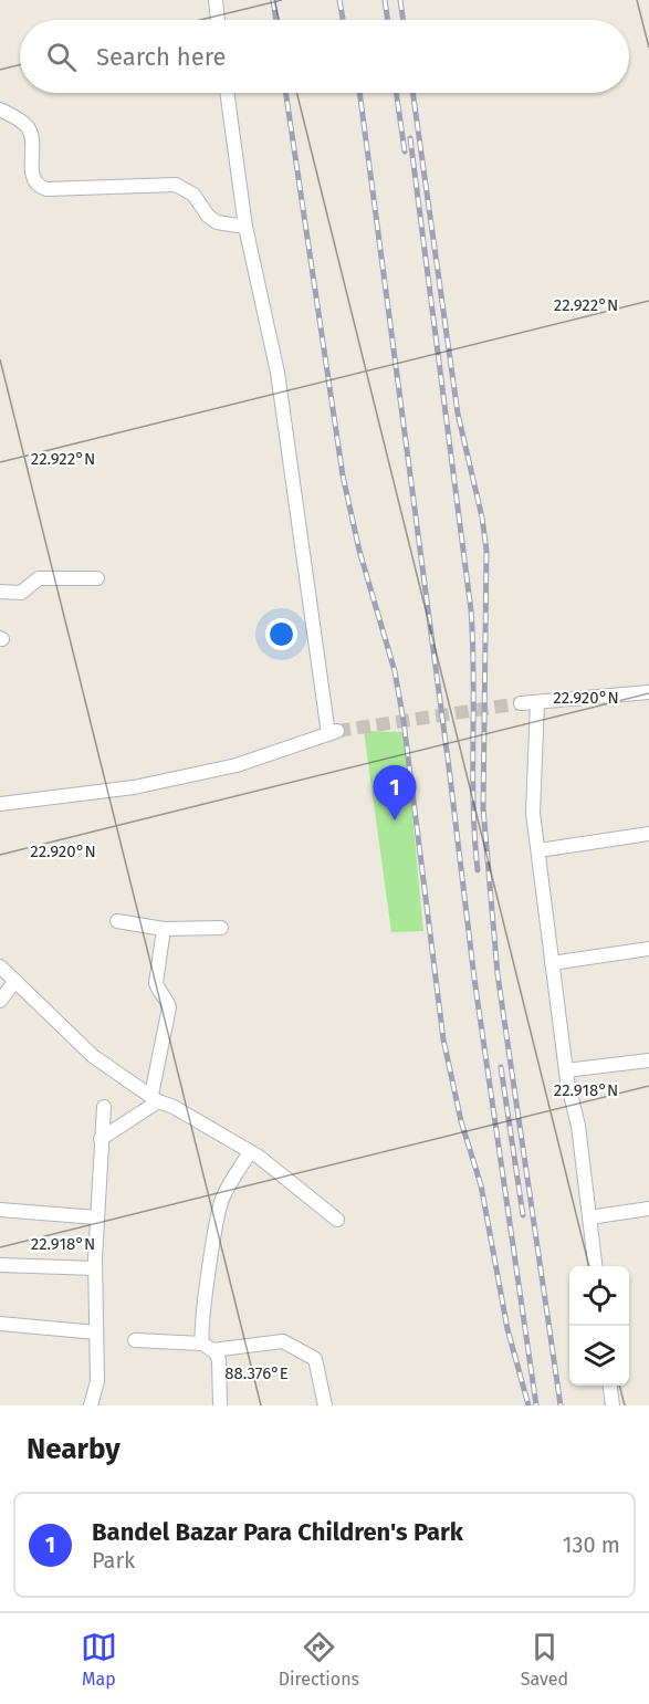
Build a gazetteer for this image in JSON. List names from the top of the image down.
{
  "page": {
    "search": "Search here",
    "pins": "1",
    "heading": "Nearby",
    "list": [
      {
        "mark": "1",
        "name": "Bandel Bazar Para Children's Park",
        "note": "Park",
        "value": "130 m"
      }
    ],
    "nav": ["Map", "Directions", "Saved"]
  },
  "coordinates": [
    "22.922°N",
    "22.920°N",
    "22.918°N",
    "88.376°E"
  ]
}
